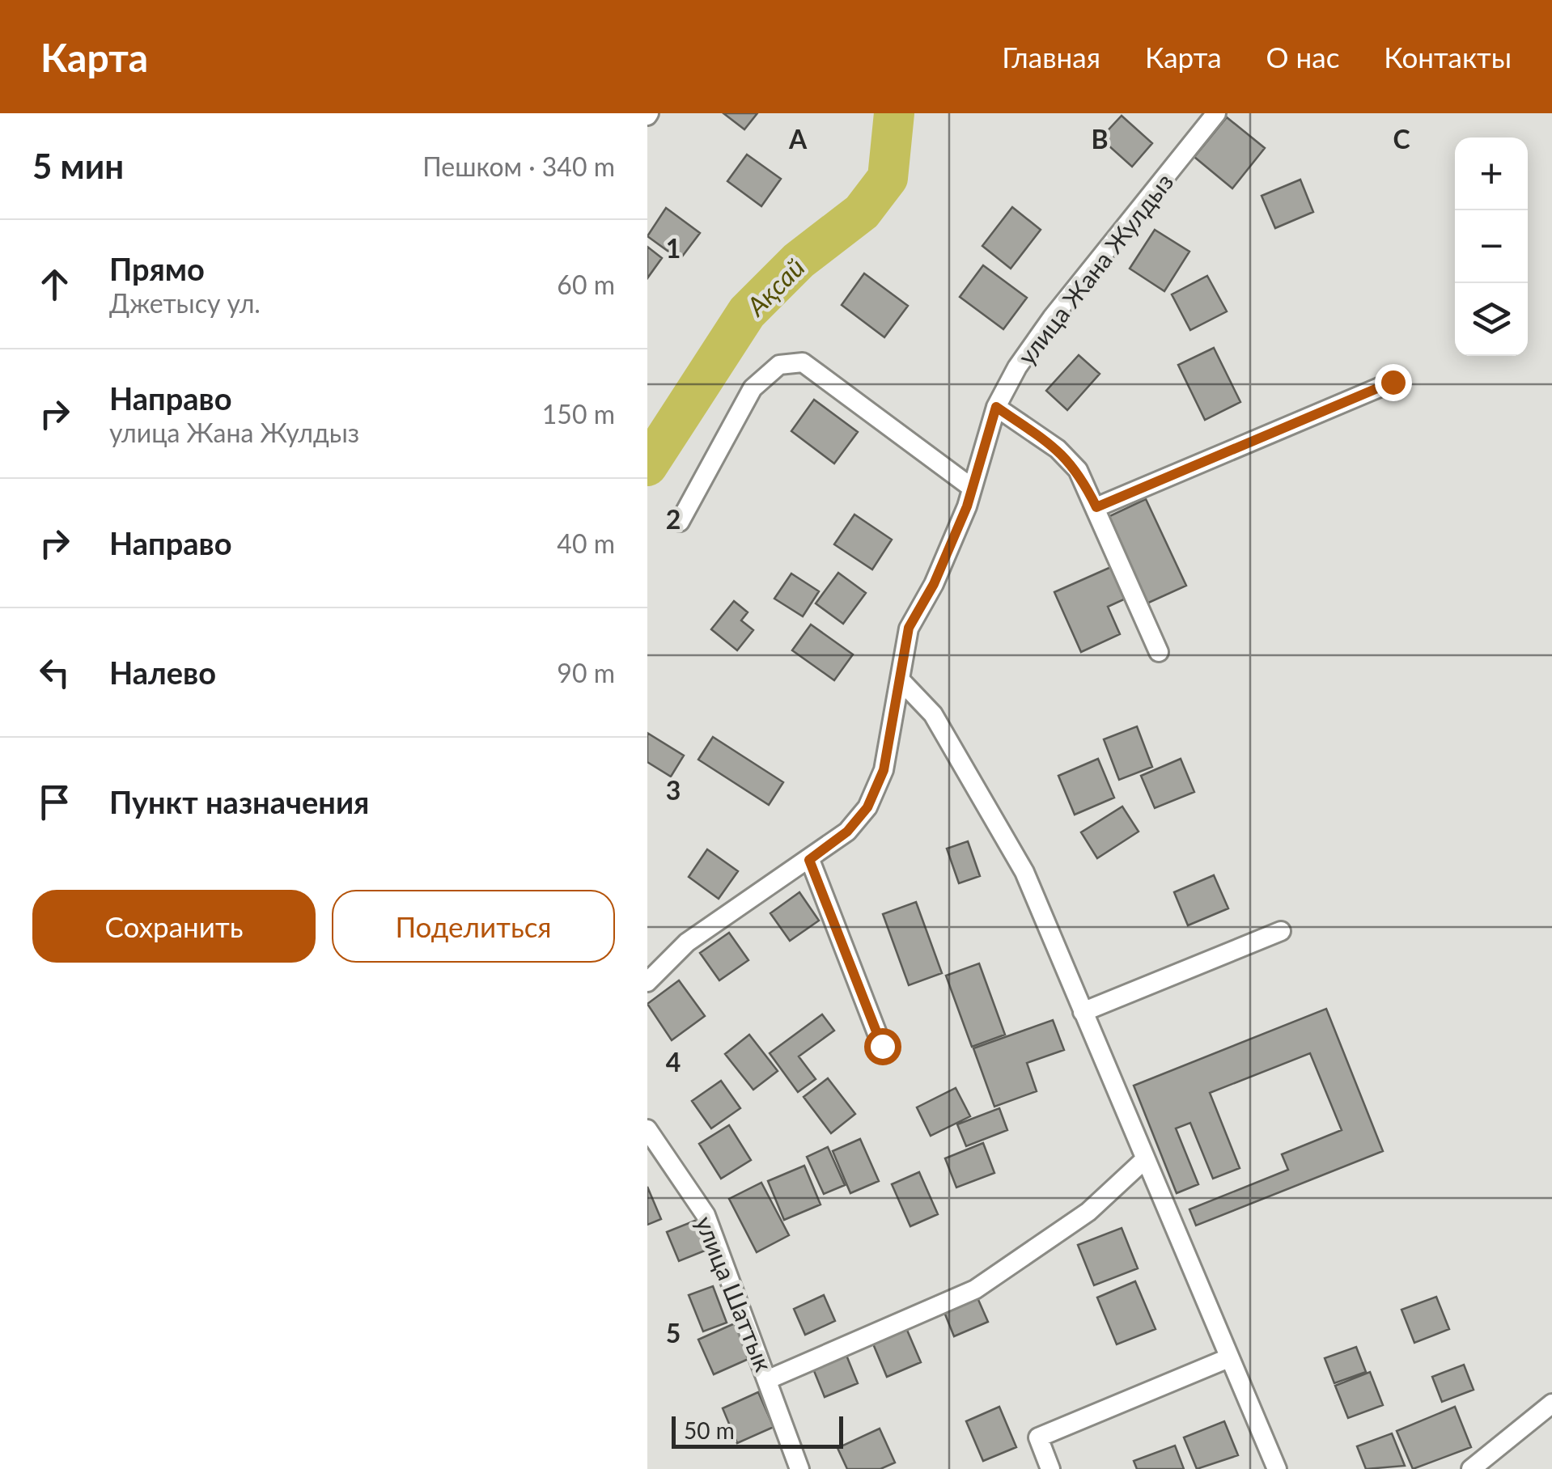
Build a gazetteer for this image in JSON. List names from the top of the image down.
{
  "streets": {
    "street": ["улица Жана Жулдыз", "улица Шаттык"]
  },
  "water": ["Ақсай"],
  "scale_bar": "50 m",
  "page": {
    "header": "Карта",
    "nav": [
      "Главная",
      "Карта",
      "О нас",
      "Контакты"
    ],
    "heading": ["5 мин", "Пешком · 340 m"],
    "map_buttons": ["+", "−"],
    "list": [
      ["Прямо", "Джетысу ул.", "60 m"],
      ["Направо", "улица Жана Жулдыз", "150 m"],
      ["Направо", "40 m"],
      ["Налево", "90 m"],
      "Пункт назначения"
    ],
    "buttons": ["Сохранить", "Поделиться"],
    "scale": "50 m"
  },
  "grid": {
    "columns": ["A", "B", "C"],
    "rows": [
      "1",
      "2",
      "3",
      "4",
      "5"
    ]
  }
}
